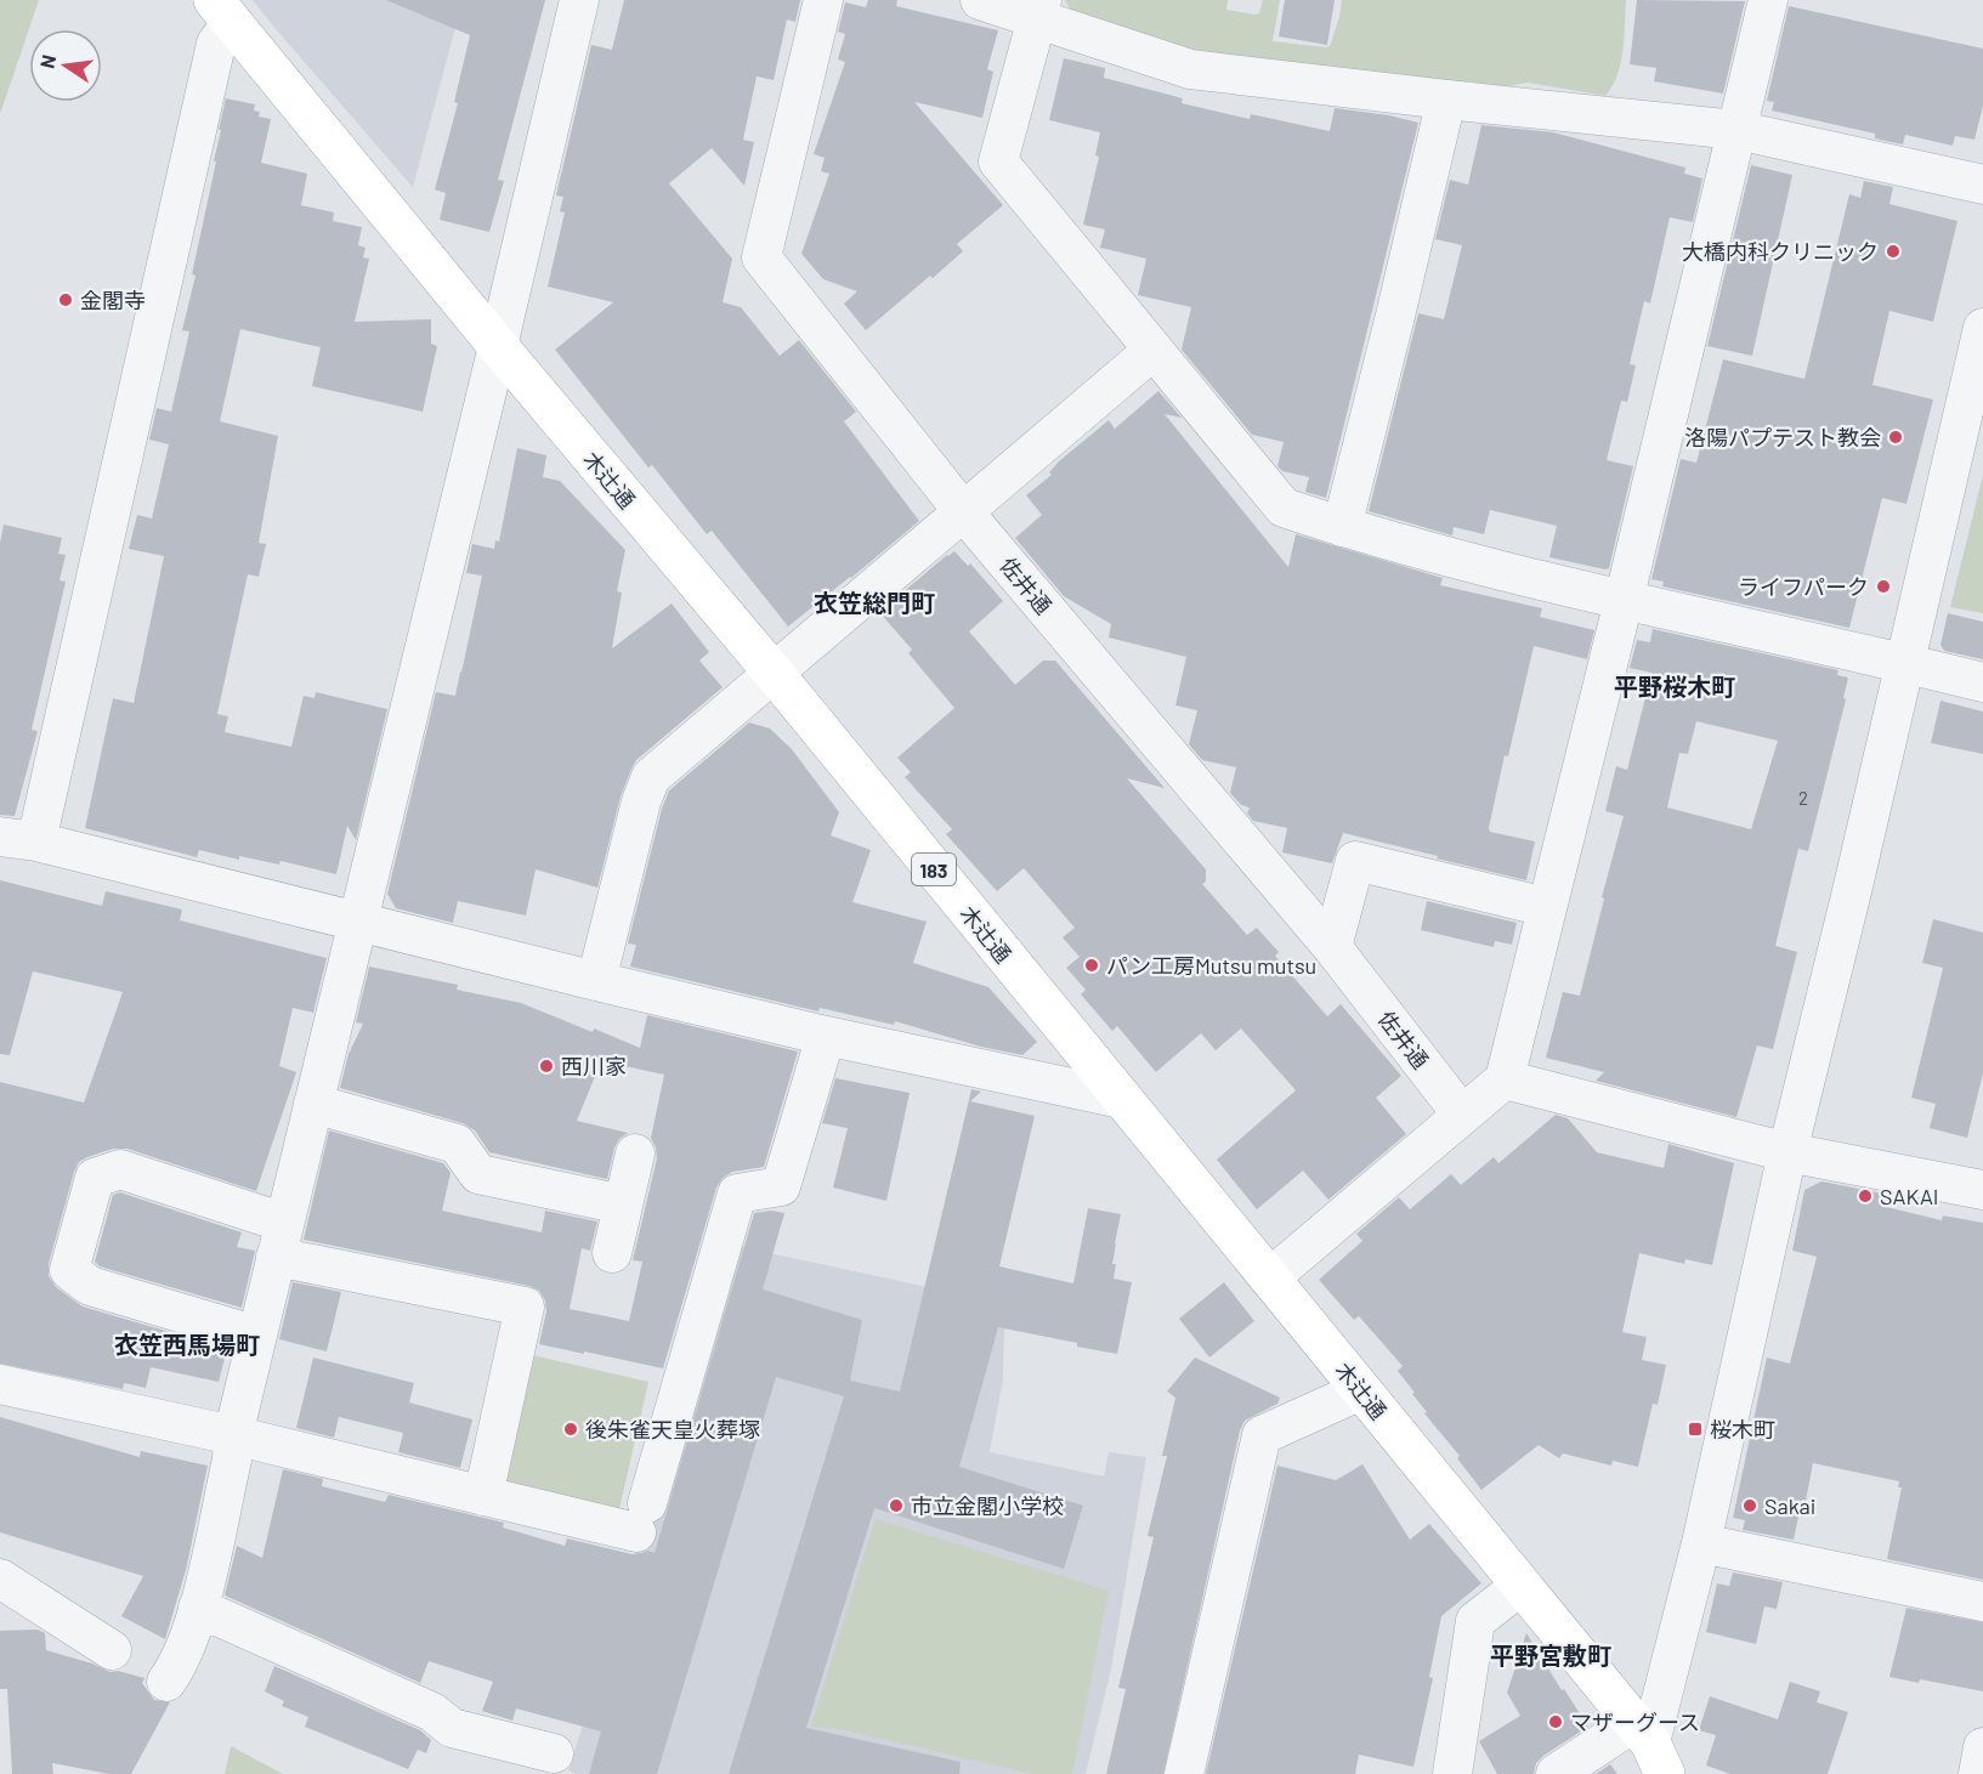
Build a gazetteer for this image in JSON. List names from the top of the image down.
{
  "streets": {
    "main road": ["木辻通", "183"],
    "street": ["佐井通"]
  },
  "districts": [
    "衣笠総門町",
    "平野桜木町",
    "衣笠西馬場町",
    "平野宮敷町"
  ],
  "places": {
    "other": [
      "大橋内科クリニック",
      "金閣寺",
      "洛陽パプテスト教会",
      "ライフパーク",
      "パン工房Mutsu mutsu",
      "西川家",
      "SAKAI",
      "後朱雀天皇火葬塚",
      "市立金閣小学校",
      "Sakai",
      "マザーグース"
    ],
    "transit": ["桜木町"]
  },
  "house_numbers": ["2"],
  "north": "left"
}
